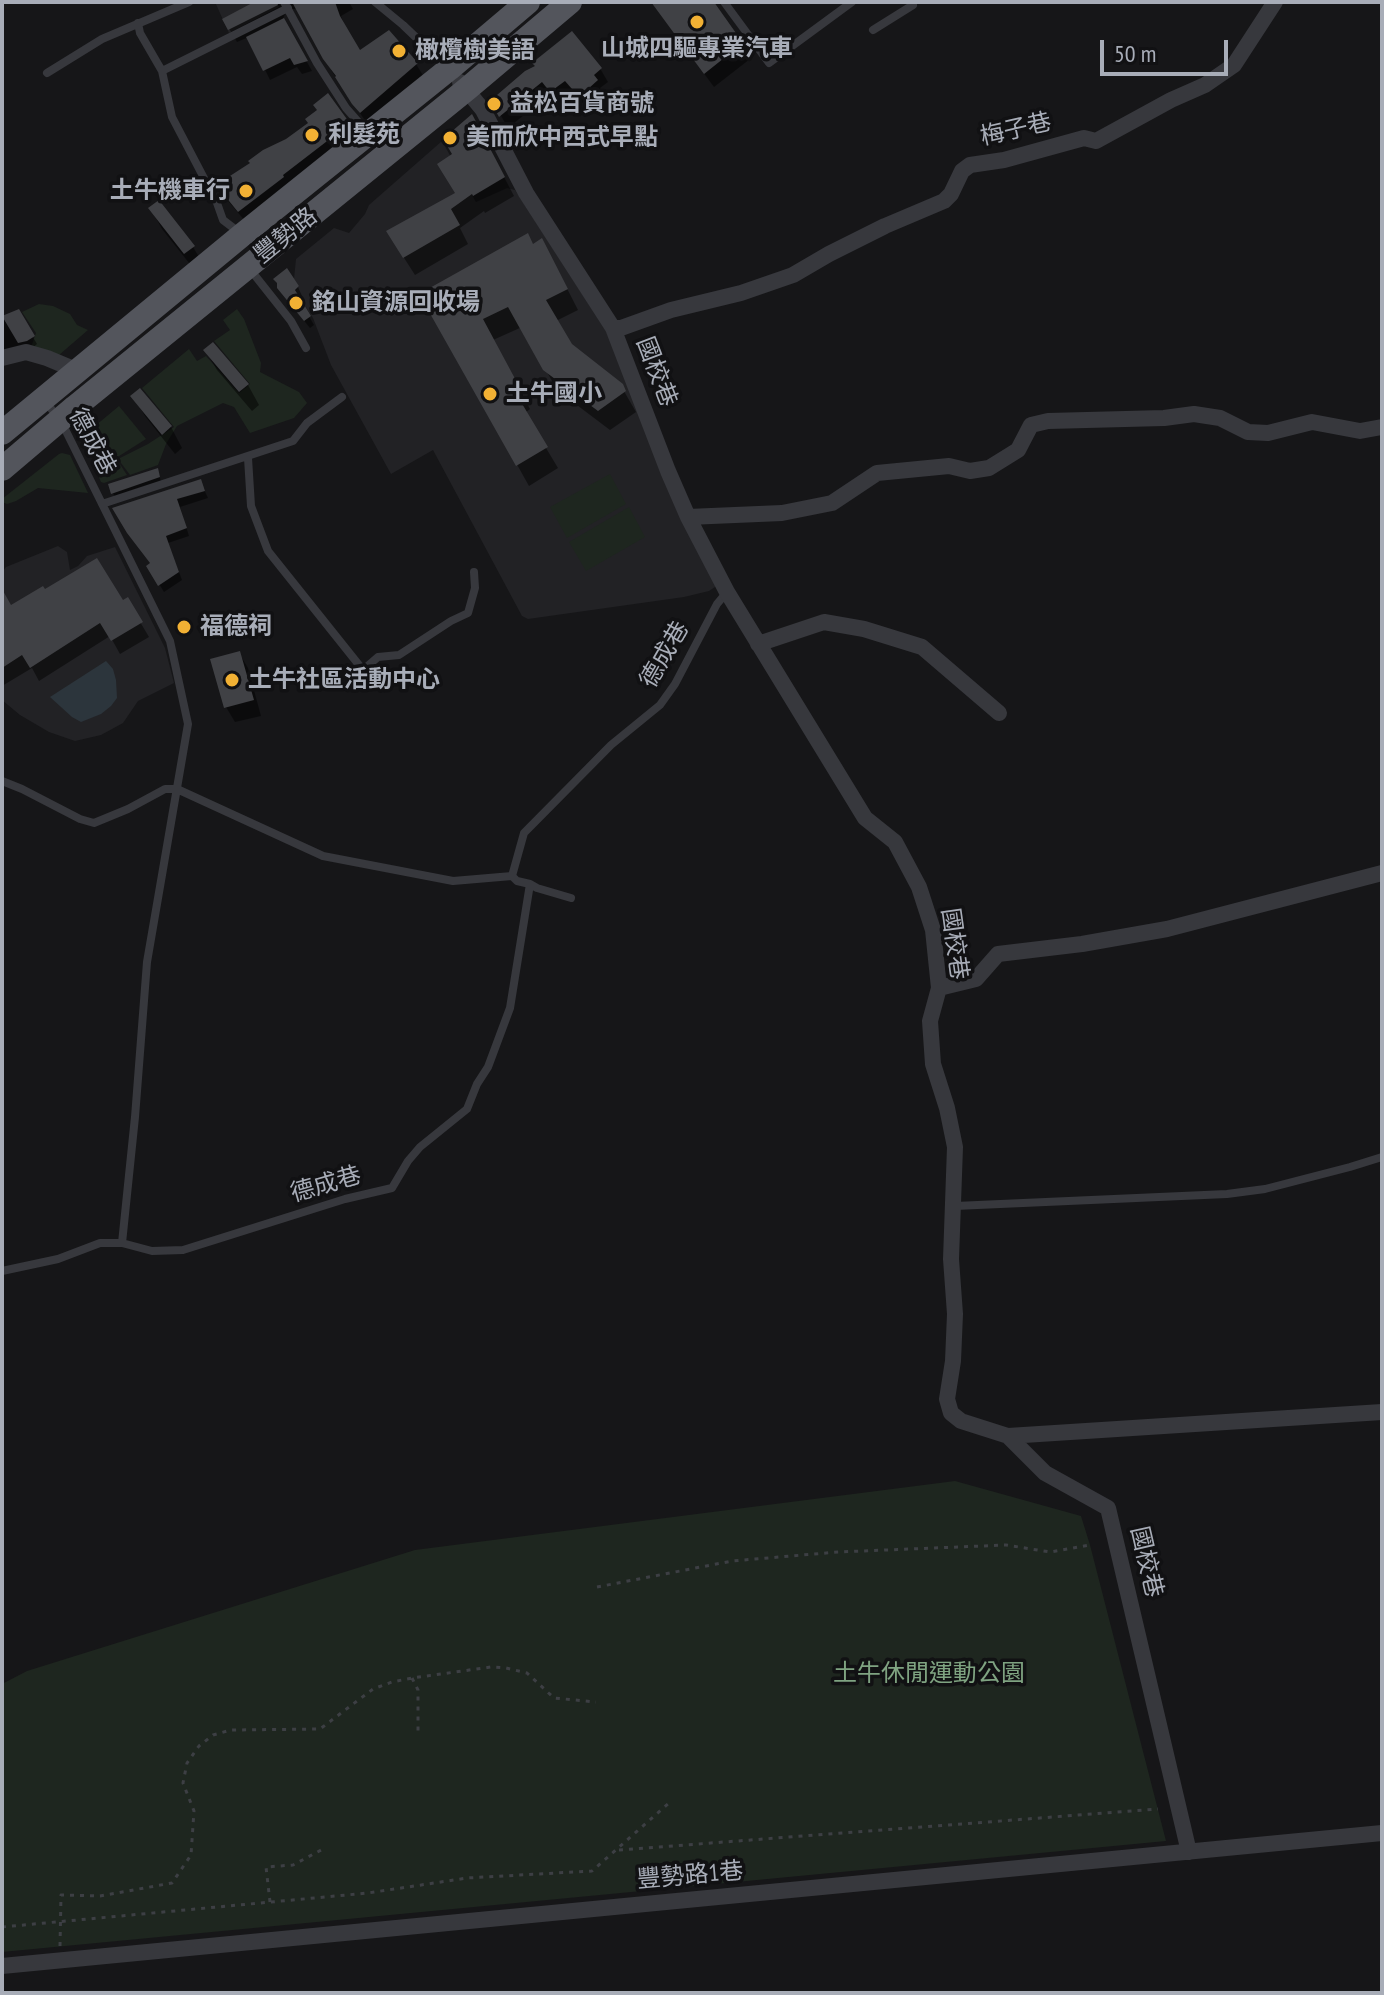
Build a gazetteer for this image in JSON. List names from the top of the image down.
{
  "streets": {
    "main road": ["豐勢路"],
    "street": ["梅子巷", "國校巷", "豐勢路1巷"],
    "lane": ["德成巷"]
  },
  "crossings": [
    ["梅子巷", "國校巷"],
    ["豐勢路", "國校巷"],
    ["豐勢路", "德成巷"],
    ["國校巷", "德成巷"],
    ["國校巷", "豐勢路1巷"]
  ],
  "parks": ["土牛休閒運動公園"],
  "places": [
    "山城四驅專業汽車",
    "橄欖樹美語",
    "益松百貨商號",
    "利髮苑",
    "美而欣中西式早點",
    "土牛機車行",
    "銘山資源回收場",
    "土牛國小",
    "福德祠",
    "土牛社區活動中心"
  ],
  "scale_bar": "50 m"
}
